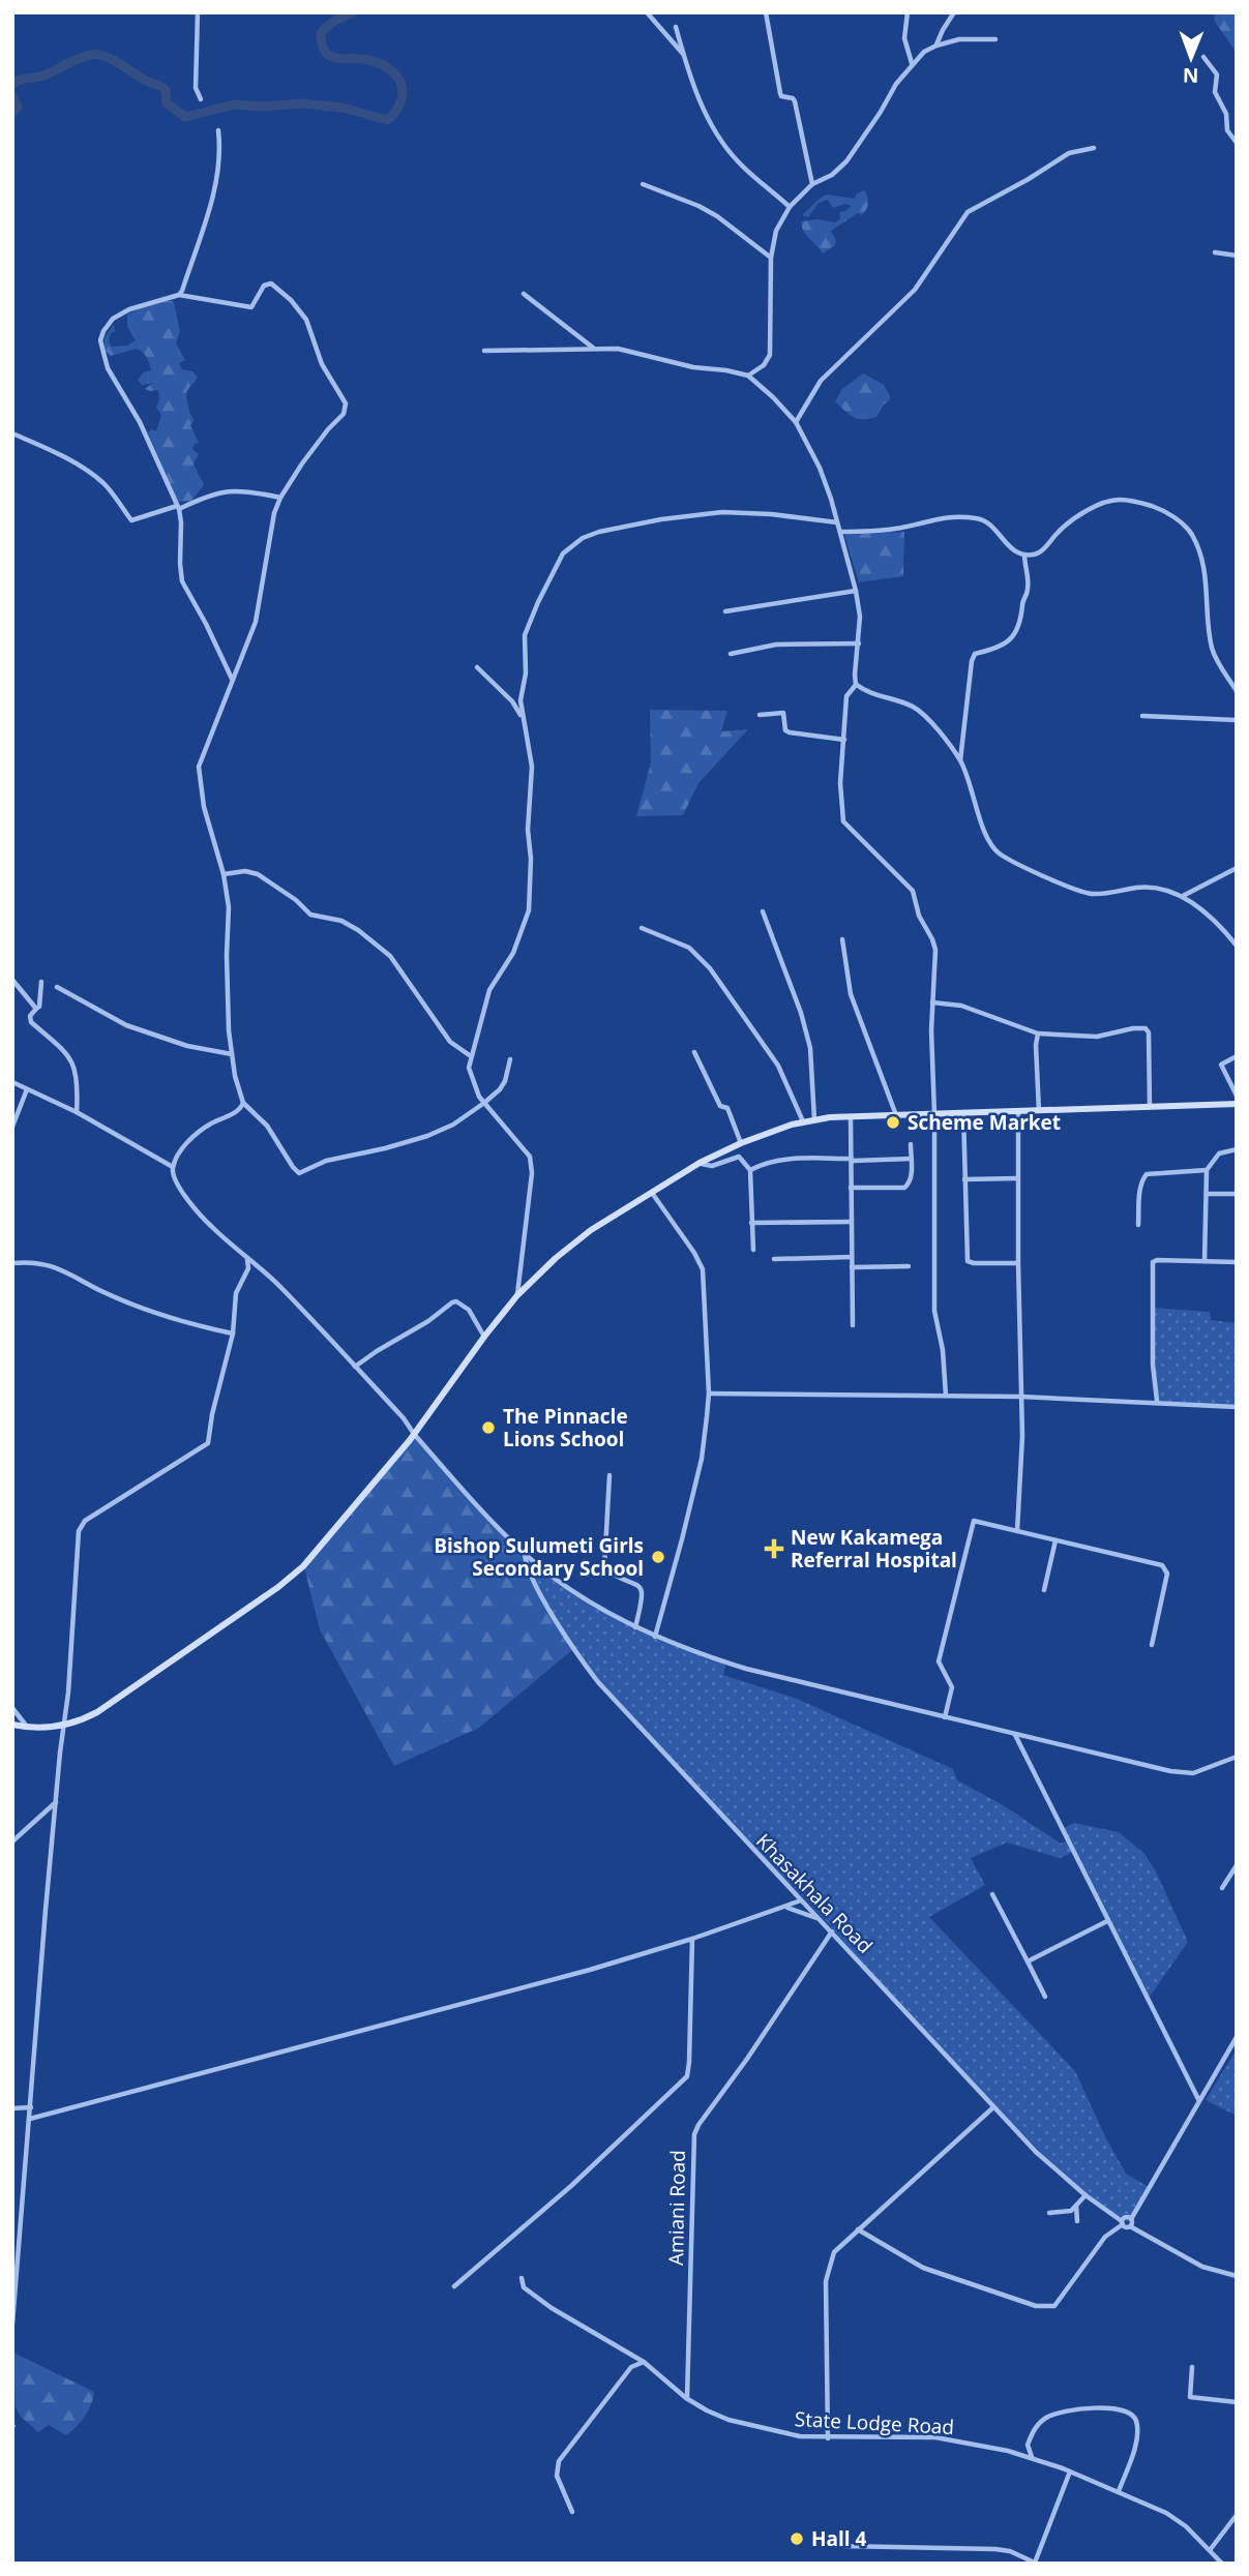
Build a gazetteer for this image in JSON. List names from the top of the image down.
{
  "streets": {
    "street": ["Khasakhala Road", "Amiani Road", "State Lodge Road"]
  },
  "crossings": [
    ["Khasakhala Road", "Amiani Road"],
    ["Amiani Road", "State Lodge Road"]
  ],
  "places": {
    "other": [
      "Scheme Market",
      "The Pinnacle Lions School",
      "Bishop Sulumeti Girls Secondary School",
      "Hall 4"
    ],
    "health": ["New Kakamega Referral Hospital"]
  },
  "north": "bottom"
}
